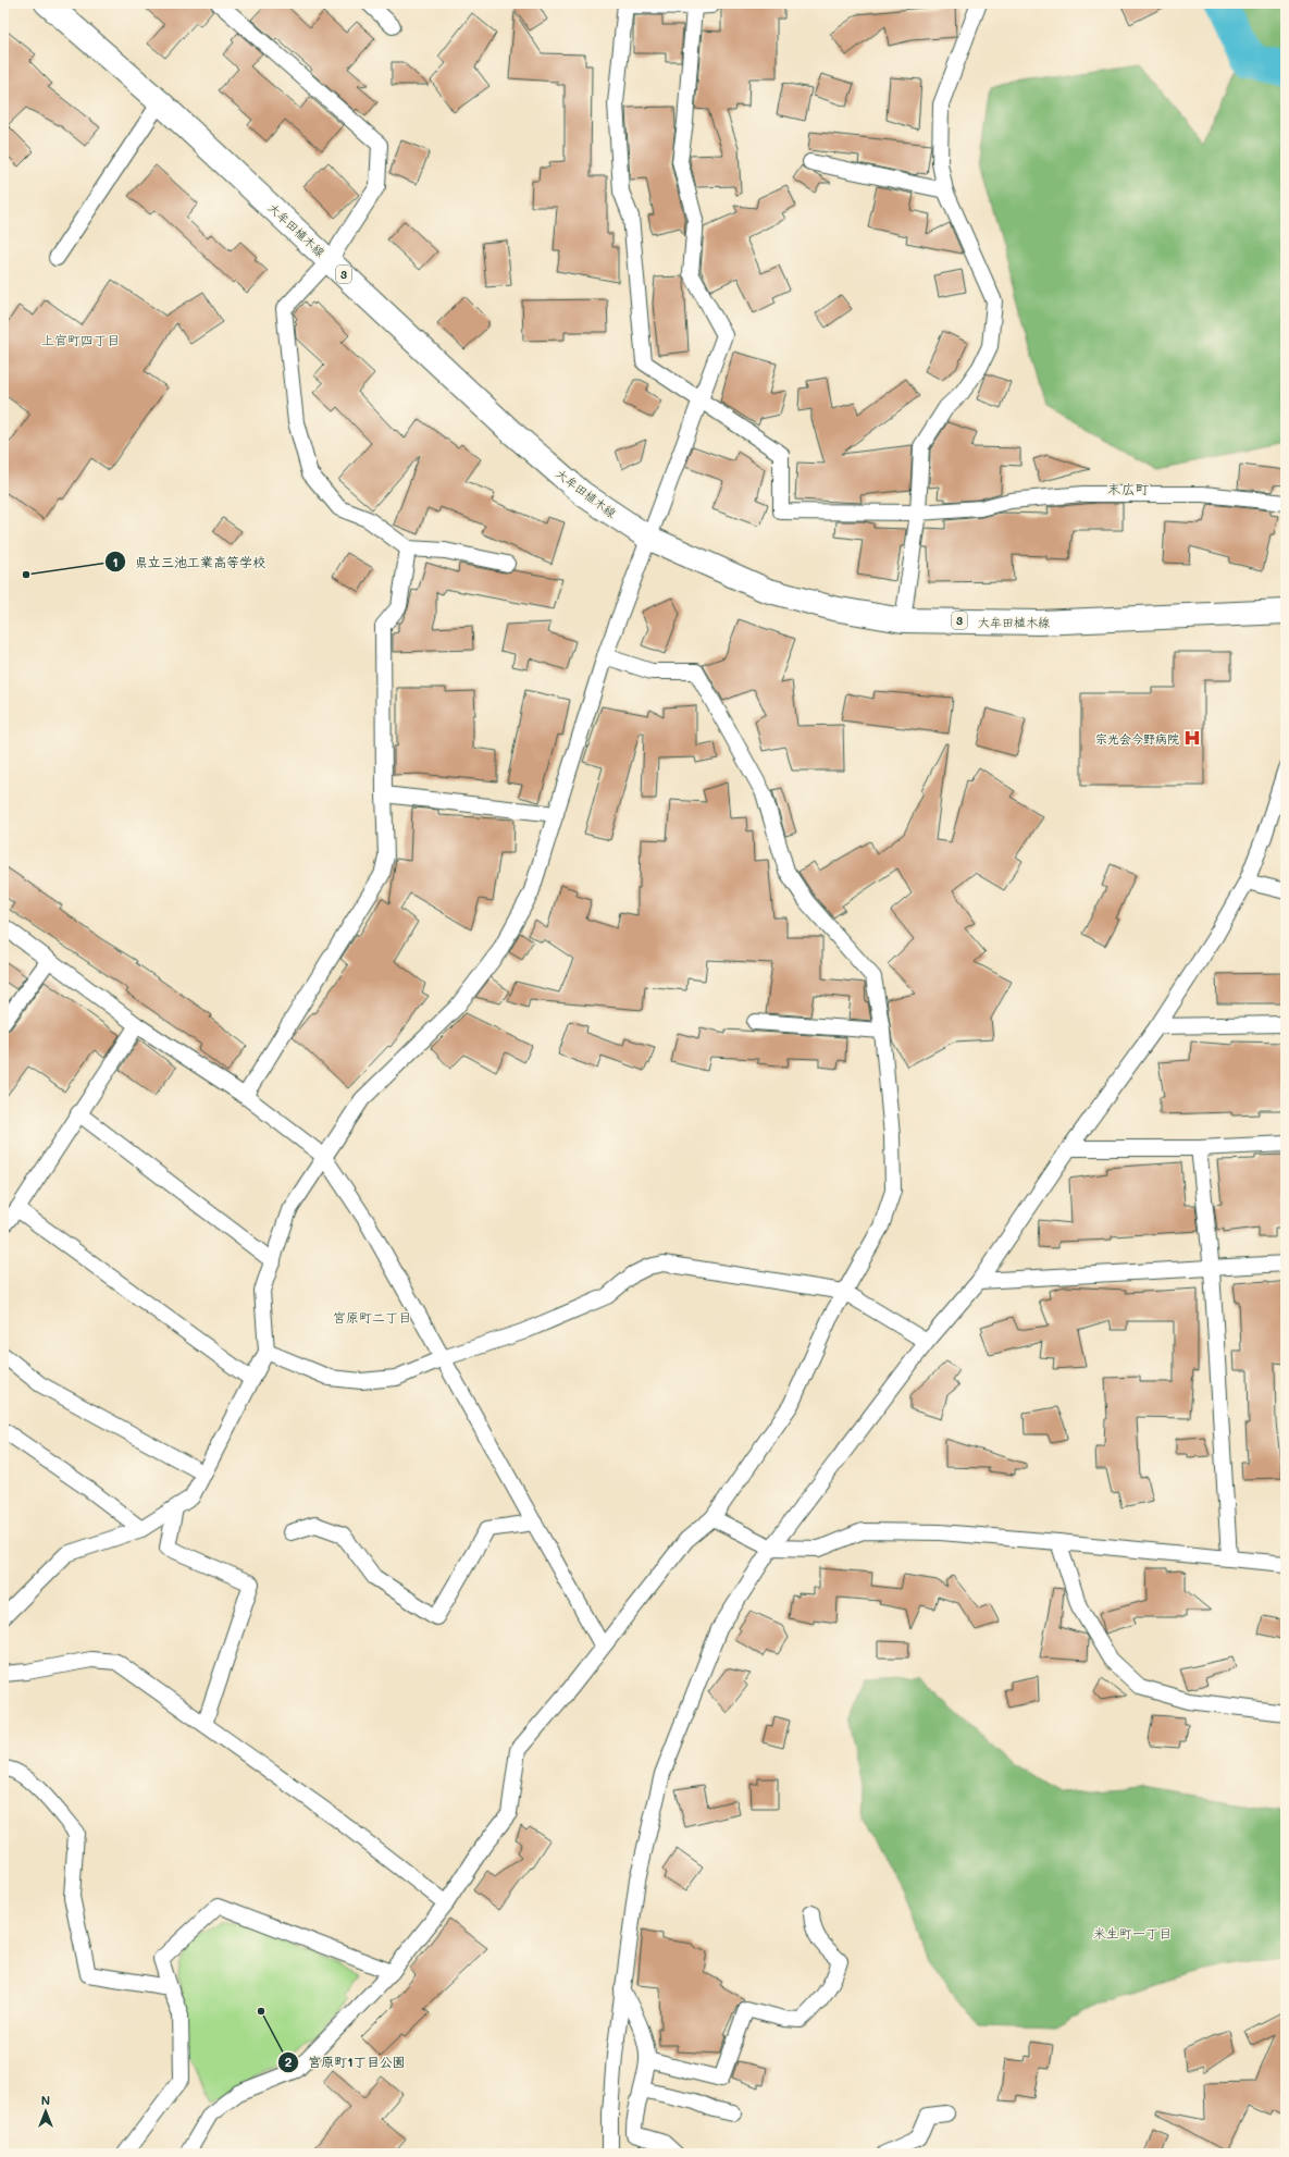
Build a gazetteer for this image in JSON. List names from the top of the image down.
{
  "streets": {
    "main road": ["大牟田植木線", "3"]
  },
  "districts": [
    "上官町四丁目",
    "末広町",
    "宮原町二丁目",
    "米生町一丁目"
  ],
  "places": {
    "other": ["県立三池工業高等学校", "宮原町1丁目公園"],
    "hospital": ["宗光会今野病院"]
  },
  "north": "top"
}
